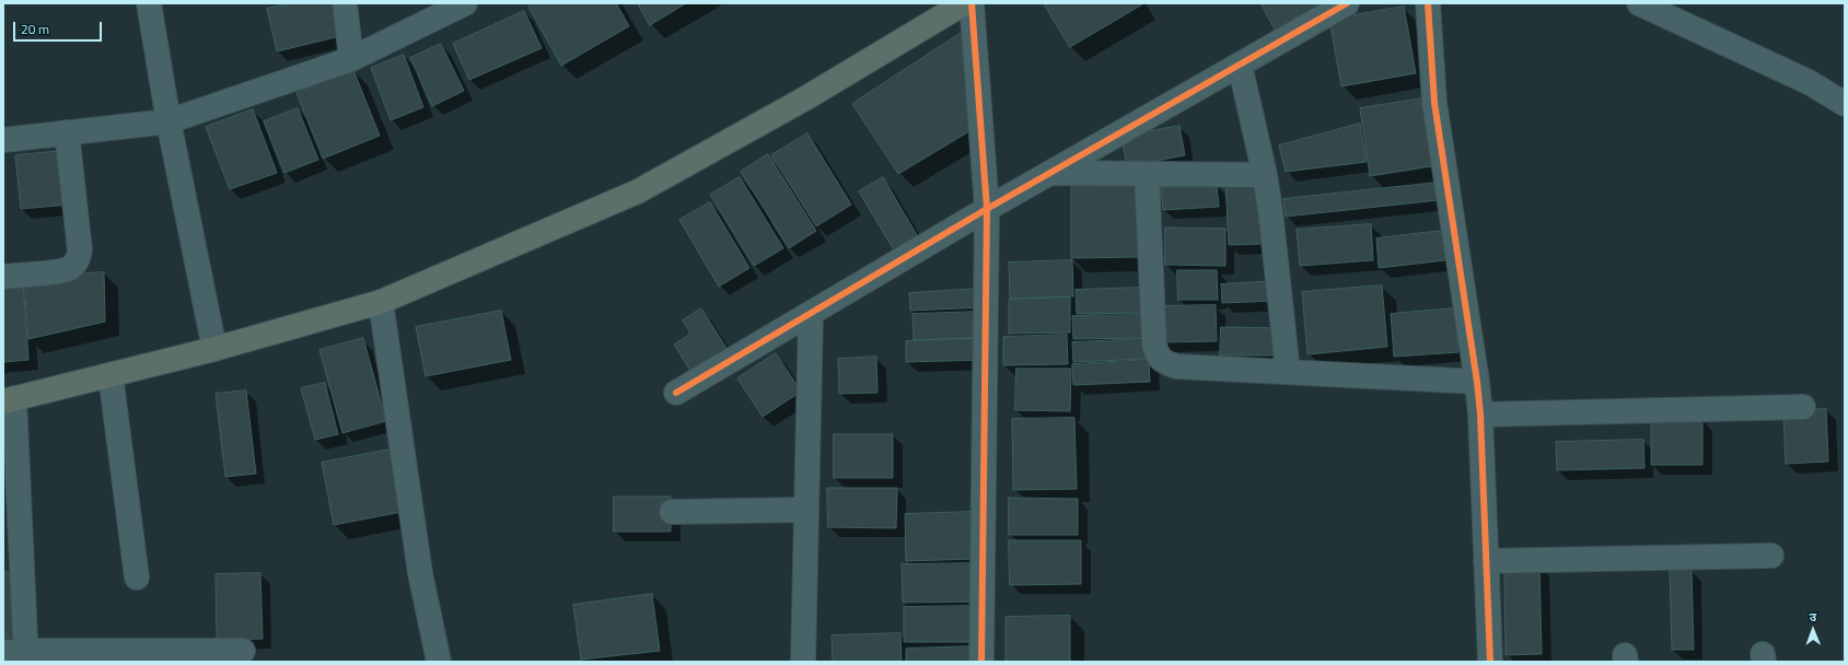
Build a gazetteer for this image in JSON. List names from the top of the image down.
{
  "scale_bar": "20 m",
  "north": "top"
}
